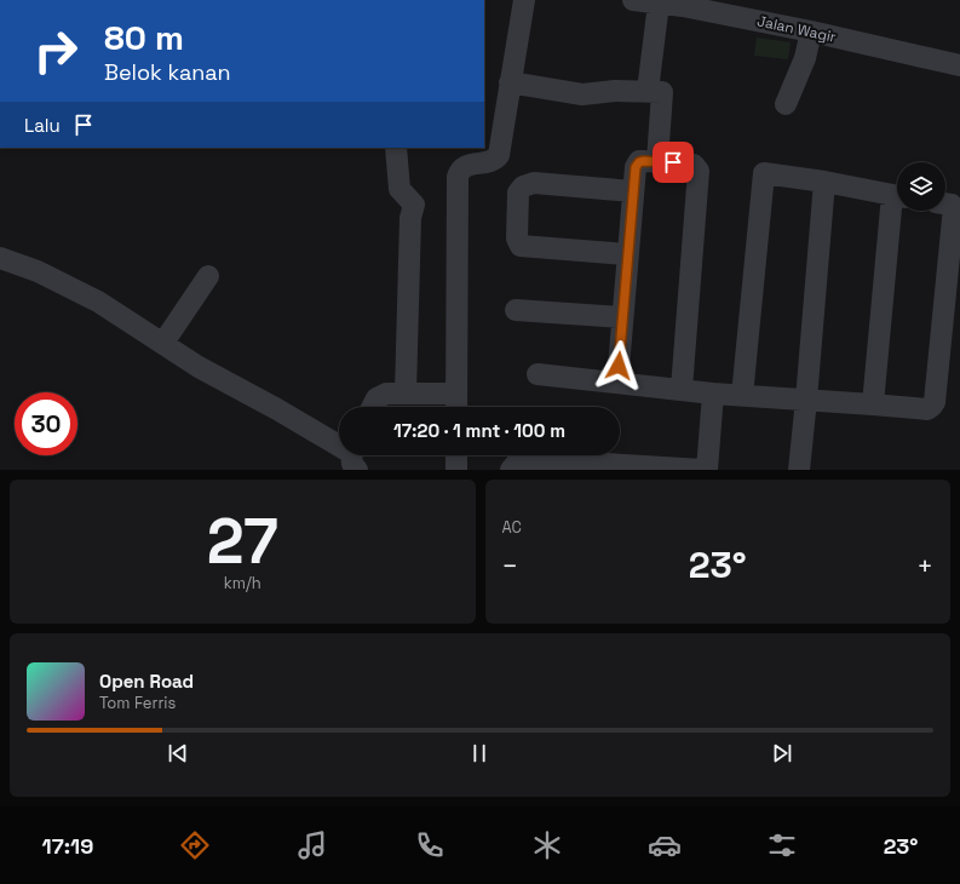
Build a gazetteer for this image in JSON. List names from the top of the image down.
{
  "streets": {
    "street": ["Jalan Wagir"]
  },
  "page": {
    "turn": ["80 m", "Belok kanan"],
    "then": "Lalu",
    "limit": "30",
    "trip": "17:20 · 1 mnt · 100 m",
    "tile": [
      ["27", "km/h"],
      "AC"
    ],
    "heat": ["−", "23°", "+"],
    "song": ["Open Road", "Tom Ferris"],
    "tabs": ["17:19", "23°"]
  }
}
